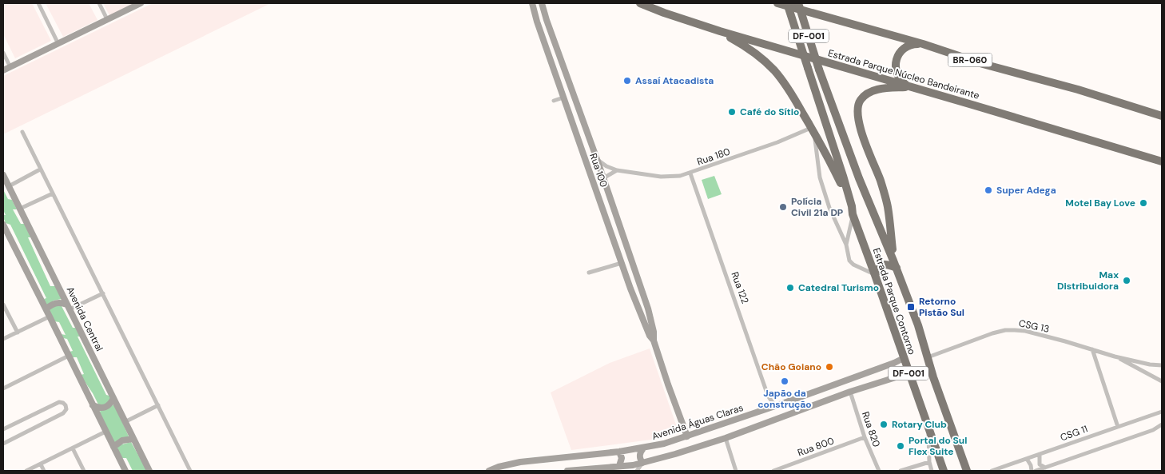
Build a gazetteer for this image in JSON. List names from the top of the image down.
{
  "streets": {
    "highway": [
      "DF-001",
      "BR-060",
      "Estrada Parque Núcleo Bandeirante",
      "Estrada Parque Contorno"
    ],
    "street": [
      "Rua 180",
      "Rua 100",
      "Rua 122",
      "Avenida Central",
      "CSG 13",
      "Avenida Águas Claras",
      "Rua 820",
      "CSG 11",
      "Rua 800"
    ]
  },
  "crossings": [
    ["DF-001", "Estrada Parque Contorno"],
    ["Rua 180", "Rua 100"],
    ["Rua 180", "Rua 122"],
    ["Rua 100", "Avenida Águas Claras"],
    ["Rua 122", "Avenida Águas Claras"],
    ["Estrada Parque Contorno", "CSG 13"],
    ["Estrada Parque Contorno", "Avenida Águas Claras"],
    ["Rua 820", "Rua 800"]
  ],
  "places": {
    "other": [
      "Assaí Atacadista",
      "Café do Sítio",
      "Super Adega",
      "Motel Bay Love",
      "Polícia Civil 21a DP",
      "Max Distribuidora",
      "Catedral Turismo",
      "Chão Goiano",
      "Japão da construção",
      "Rotary Club",
      "Portal do Sul Flex Suite"
    ],
    "transit": ["Retorno Pistão Sul"]
  }
}
